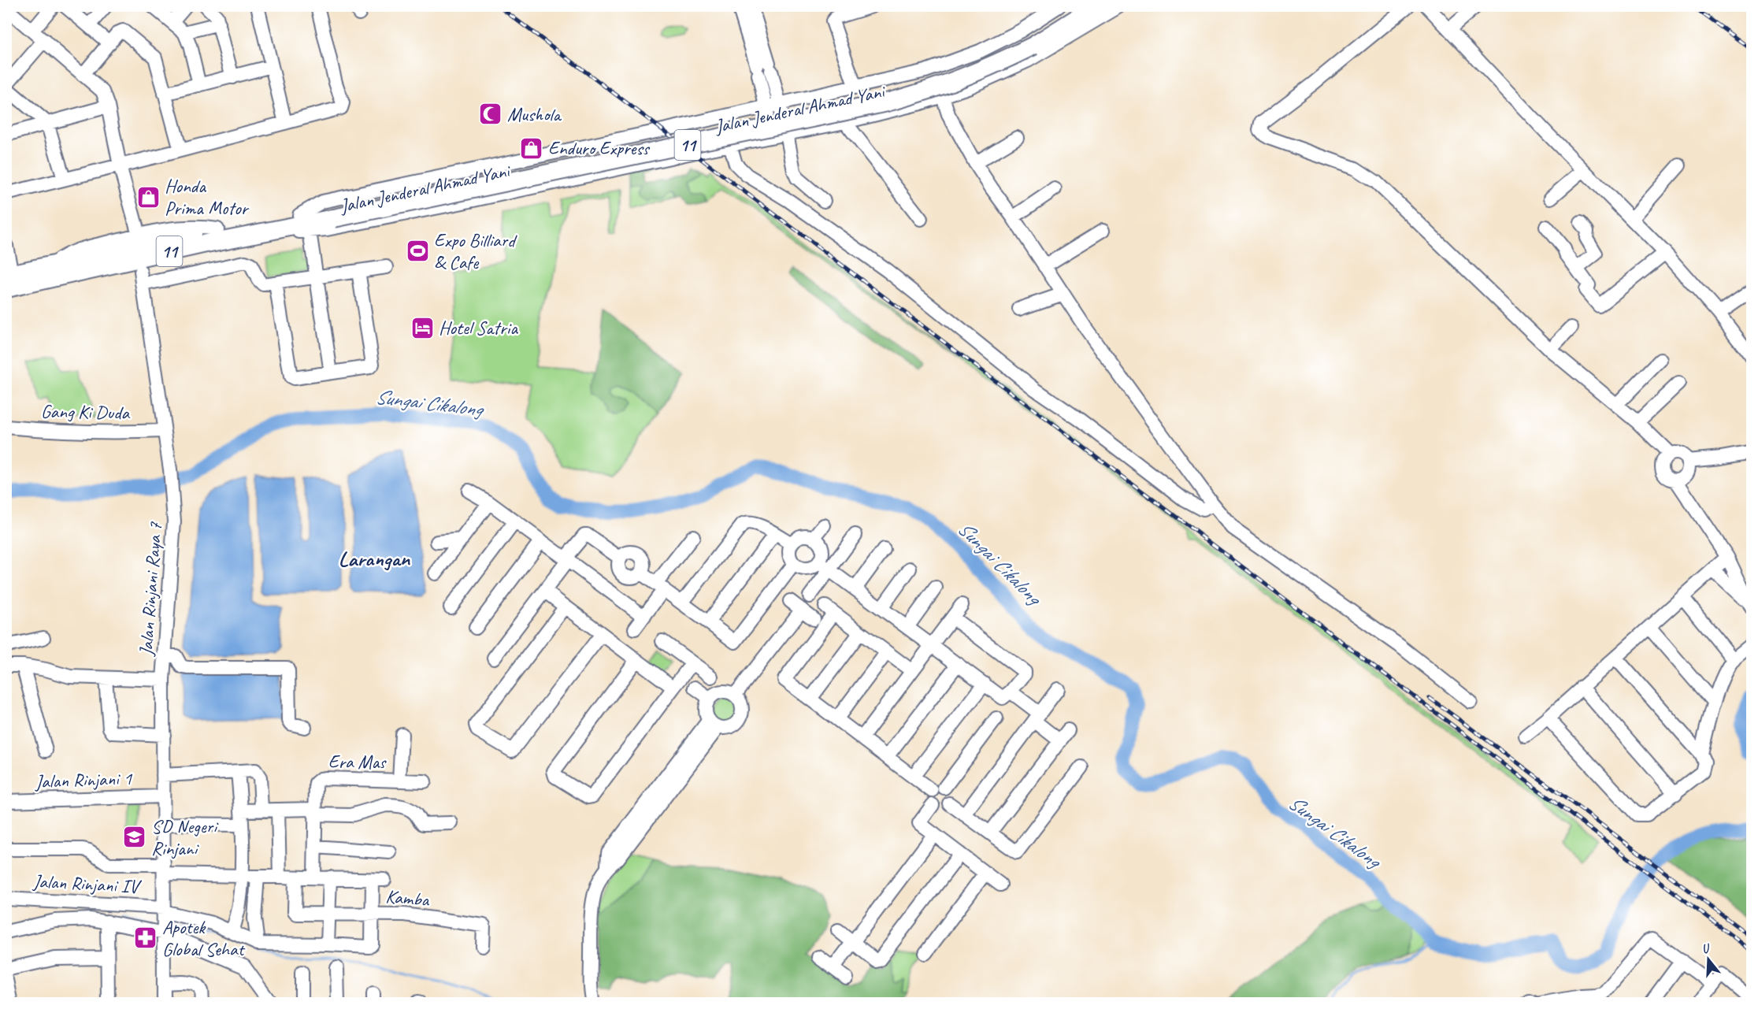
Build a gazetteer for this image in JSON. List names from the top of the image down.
{
  "streets": {
    "highway": ["Jalan Jenderal Ahmad Yani", "11"],
    "street": [
      "Gang Ki Duda",
      "Jalan Rinjani Raya 7",
      "Era Mas",
      "Jalan Rinjani 1",
      "Jalan Rinjani IV",
      "Kamba"
    ]
  },
  "crossings": [
    ["Gang Ki Duda", "Jalan Rinjani Raya 7"],
    ["Jalan Rinjani Raya 7", "Jalan Rinjani 1"],
    ["Jalan Rinjani Raya 7", "Jalan Rinjani IV"],
    ["Jalan Rinjani Raya 7", "Kamba"]
  ],
  "districts": ["Larangan"],
  "water": ["Sungai Cikalong"],
  "places": {
    "mosque": ["Mushola"],
    "shop": ["Enduro Express", "Honda Prima Motor"],
    "sports": ["Expo Billiard & Cafe"],
    "hotel": ["Hotel Satria"],
    "school or university": ["SD Negeri Rinjani"],
    "pharmacy": ["Apotek Global Sehat"]
  },
  "north": "top"
}
